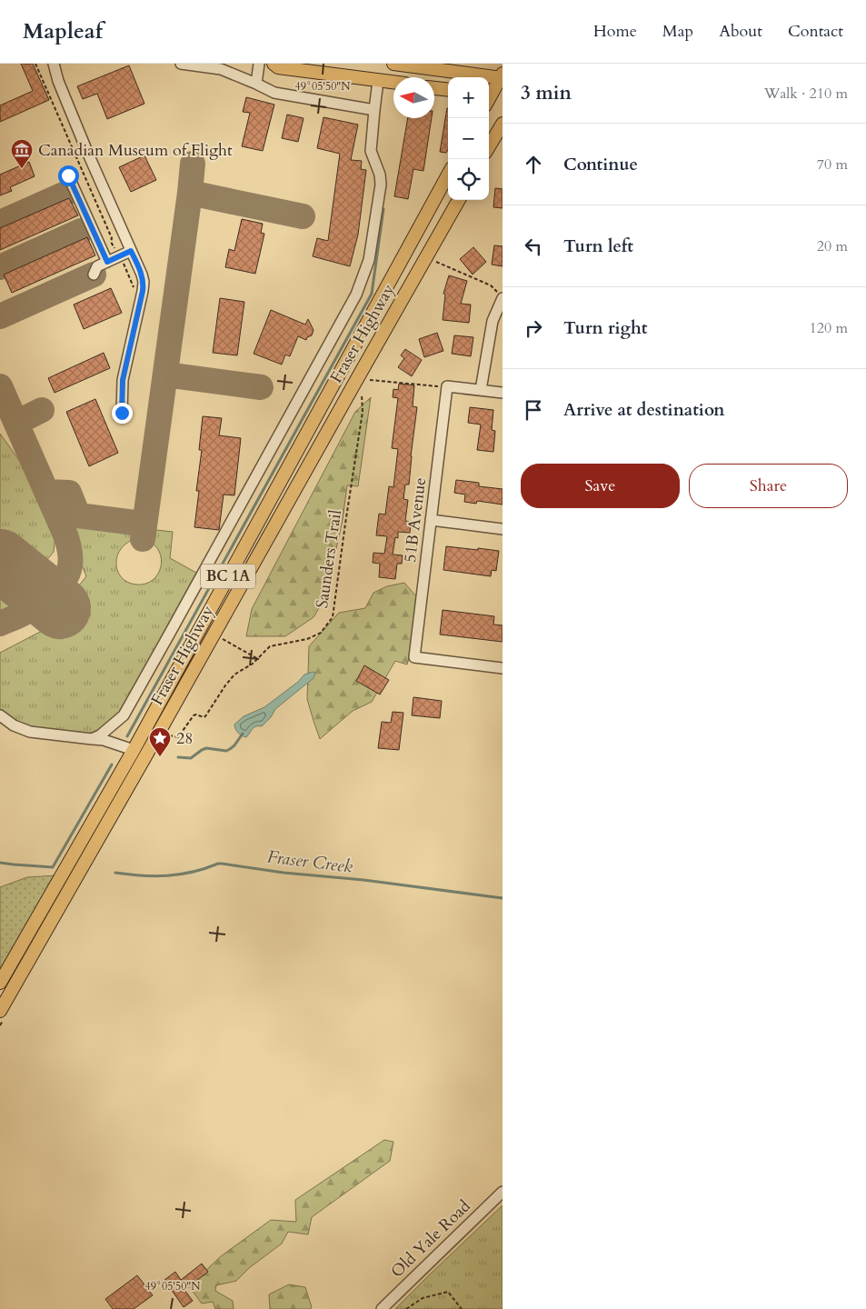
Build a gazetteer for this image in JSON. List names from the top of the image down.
{
  "streets": {
    "main road": ["Fraser Highway", "BC 1A"],
    "street": ["51B Avenue", "Old Yale Road"],
    "path": ["Saunders Trail"]
  },
  "water": ["Fraser Creek"],
  "places": {
    "museum": ["Canadian Museum of Flight"],
    "place": ["28"]
  },
  "north": "left",
  "page": {
    "header": "Mapleaf",
    "nav": [
      "Home",
      "Map",
      "About",
      "Contact"
    ],
    "heading": ["3 min", "Walk · 210 m"],
    "map_buttons": ["+", "−"],
    "list": [
      ["Continue", "70 m"],
      ["Turn left", "20 m"],
      ["Turn right", "120 m"],
      "Arrive at destination"
    ],
    "buttons": ["Save", "Share"]
  },
  "coordinates": ["49°05'50\"N"]
}
